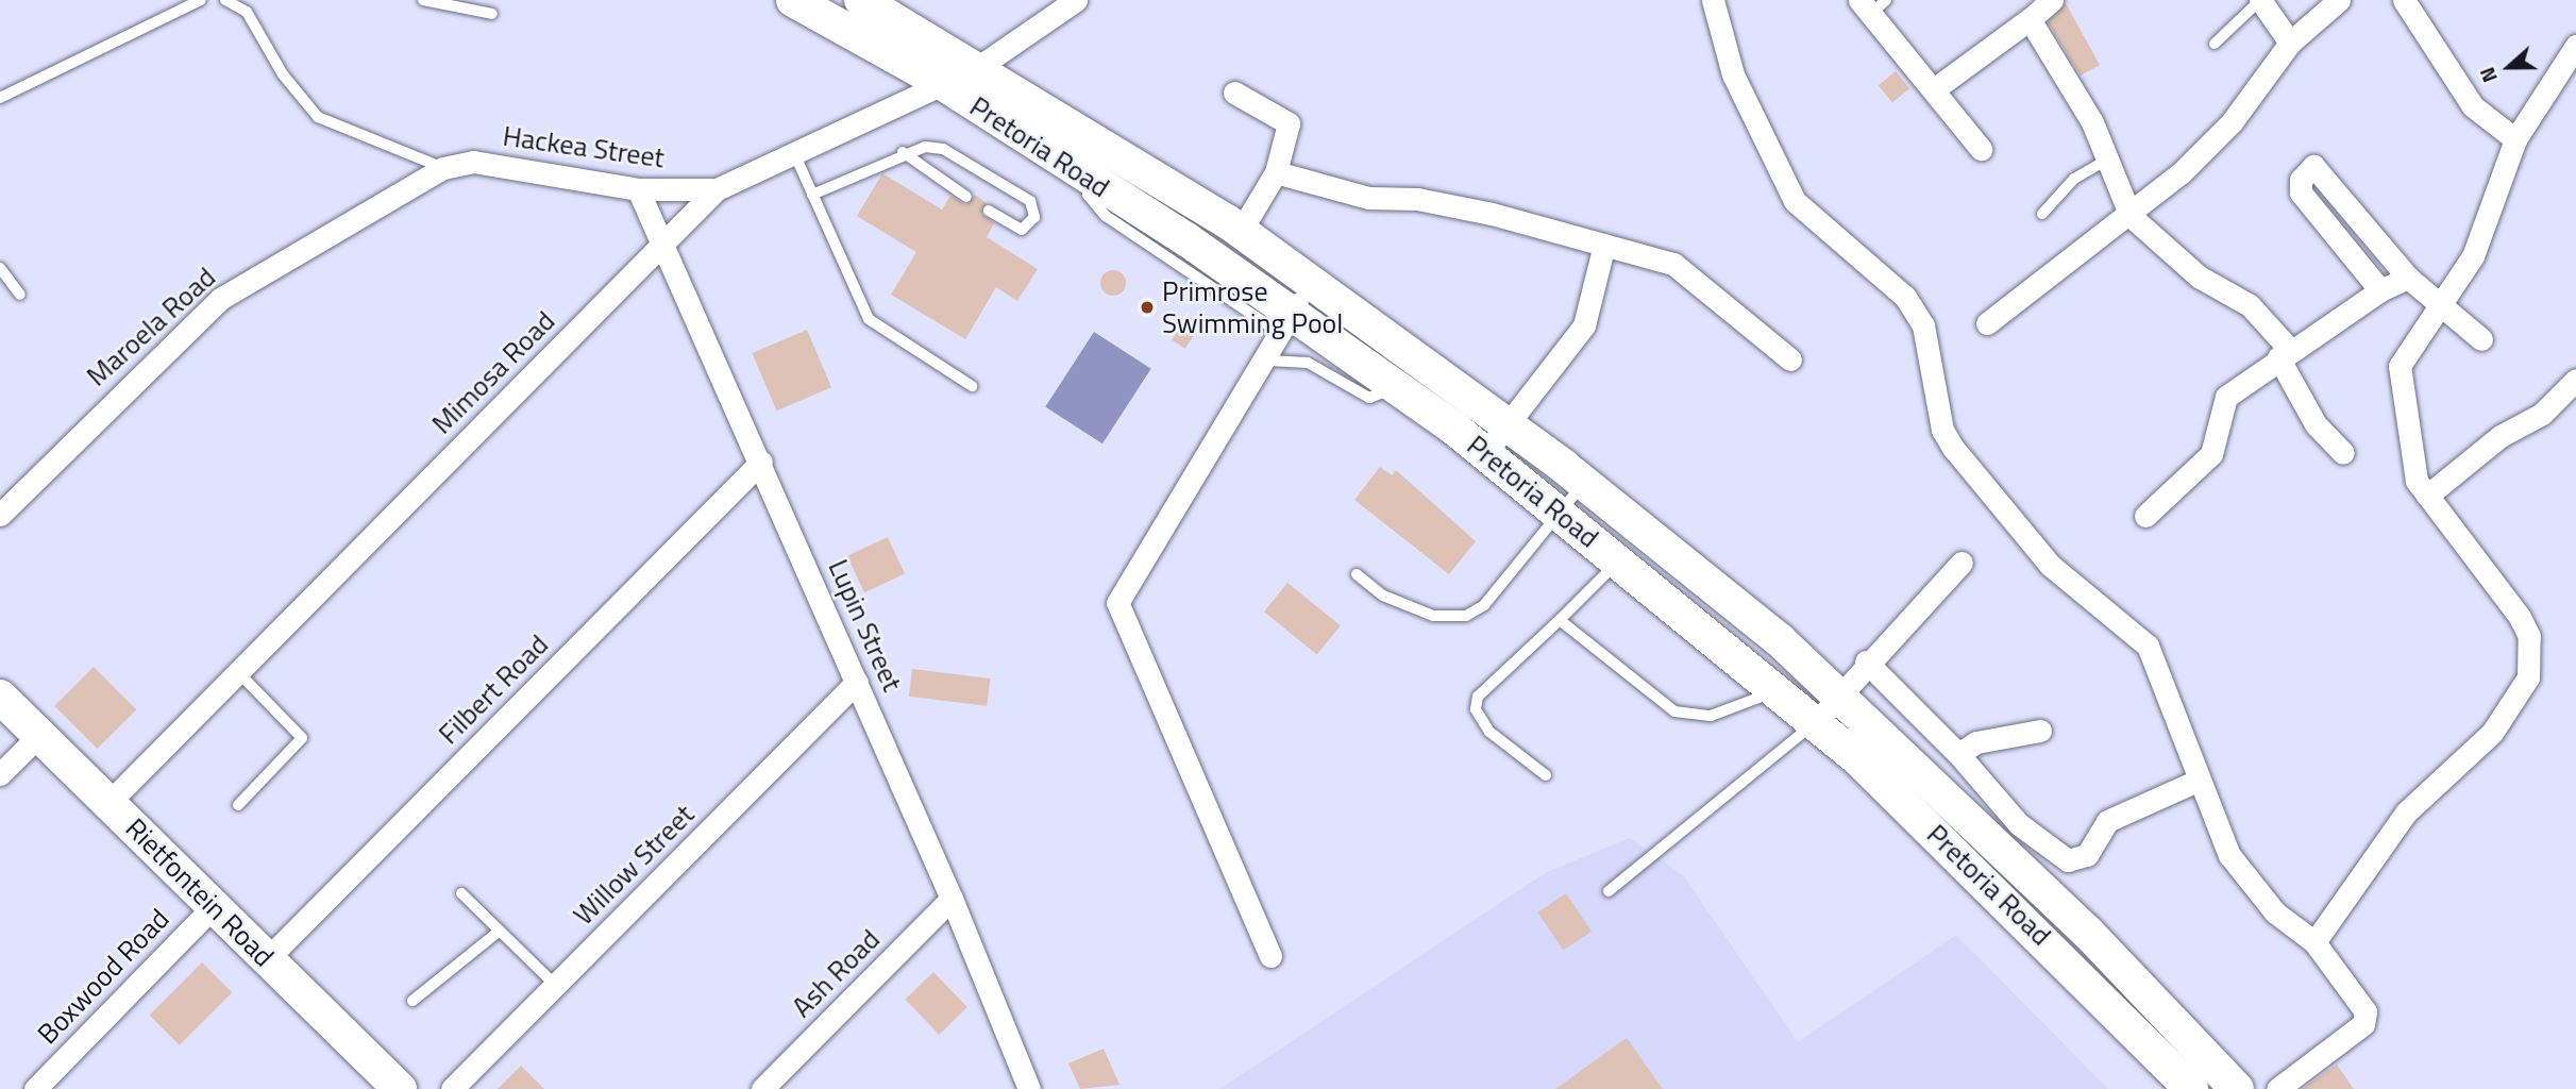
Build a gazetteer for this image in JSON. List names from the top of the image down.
{
  "streets": {
    "main road": ["Pretoria Road", "Rietfontein Road"],
    "street": [
      "Hackea Street",
      "Maroela Road",
      "Mimosa Road",
      "Lupin Street",
      "Filbert Road",
      "Willow Street",
      "Ash Road",
      "Boxwood Road"
    ]
  },
  "crossings": [
    ["Hackea Street", "Maroela Road"],
    ["Hackea Street", "Mimosa Road"],
    ["Hackea Street", "Lupin Street"],
    ["Pretoria Road", "Mimosa Road"],
    ["Mimosa Road", "Lupin Street"],
    ["Mimosa Road", "Rietfontein Road"],
    ["Lupin Street", "Filbert Road"],
    ["Lupin Street", "Willow Street"],
    ["Lupin Street", "Ash Road"],
    ["Filbert Road", "Rietfontein Road"],
    ["Rietfontein Road", "Boxwood Road"]
  ],
  "places": ["Primrose Swimming Pool"],
  "north": "left"
}
